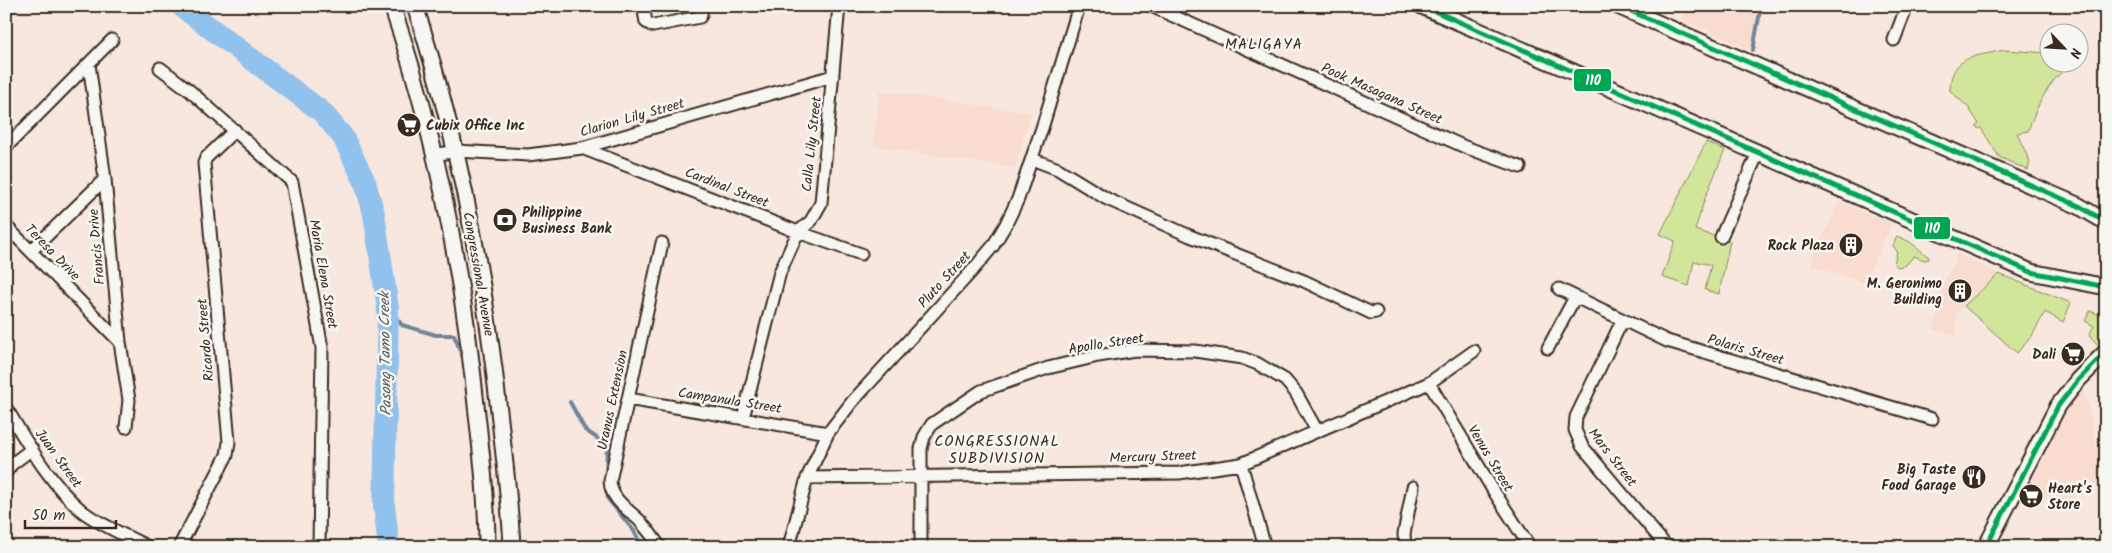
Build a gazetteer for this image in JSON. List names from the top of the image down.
{
  "streets": {
    "main road": ["Congressional Avenue"],
    "street": [
      "Pook Masagana Street",
      "Clarion Lily Street",
      "Calla Lily Street",
      "Cardinal Street",
      "Francis Drive",
      "Teresa Drive",
      "Maria Elena Street",
      "Pluto Street",
      "Ricardo Street",
      "Apollo Street",
      "Polaris Street",
      "Uranus Extension",
      "Campanula Street",
      "Mercury Street",
      "Mars Street",
      "Juan Street",
      "Venus Street"
    ]
  },
  "crossings": [
    ["Clarion Lily Street", "Calla Lily Street"],
    ["Clarion Lily Street", "Cardinal Street"],
    ["Clarion Lily Street", "Congressional Avenue"],
    ["Calla Lily Street", "Cardinal Street"],
    ["Calla Lily Street", "Campanula Street"],
    ["Francis Drive", "Teresa Drive"],
    ["Maria Elena Street", "Ricardo Street"],
    ["Pluto Street", "Campanula Street"],
    ["Pluto Street", "Mercury Street"],
    ["Apollo Street", "Mercury Street"],
    ["Polaris Street", "Mars Street"],
    ["Uranus Extension", "Campanula Street"],
    ["Mercury Street", "Venus Street"]
  ],
  "districts": ["MALIGAYA", "CONGRESSIONAL SUBDIVISION"],
  "water": ["Pasong Tamo Creek"],
  "places": {
    "supermarket": ["Cubix Office Inc", "Dali", "Heart's Store"],
    "bank": ["Philippine Business Bank"],
    "building": ["Rock Plaza", "M. Geronimo Building"],
    "restaurant": ["Big Taste Food Garage"]
  },
  "lines": ["transit line 110"],
  "scale_bar": "50 m",
  "north": "bottom right"
}
